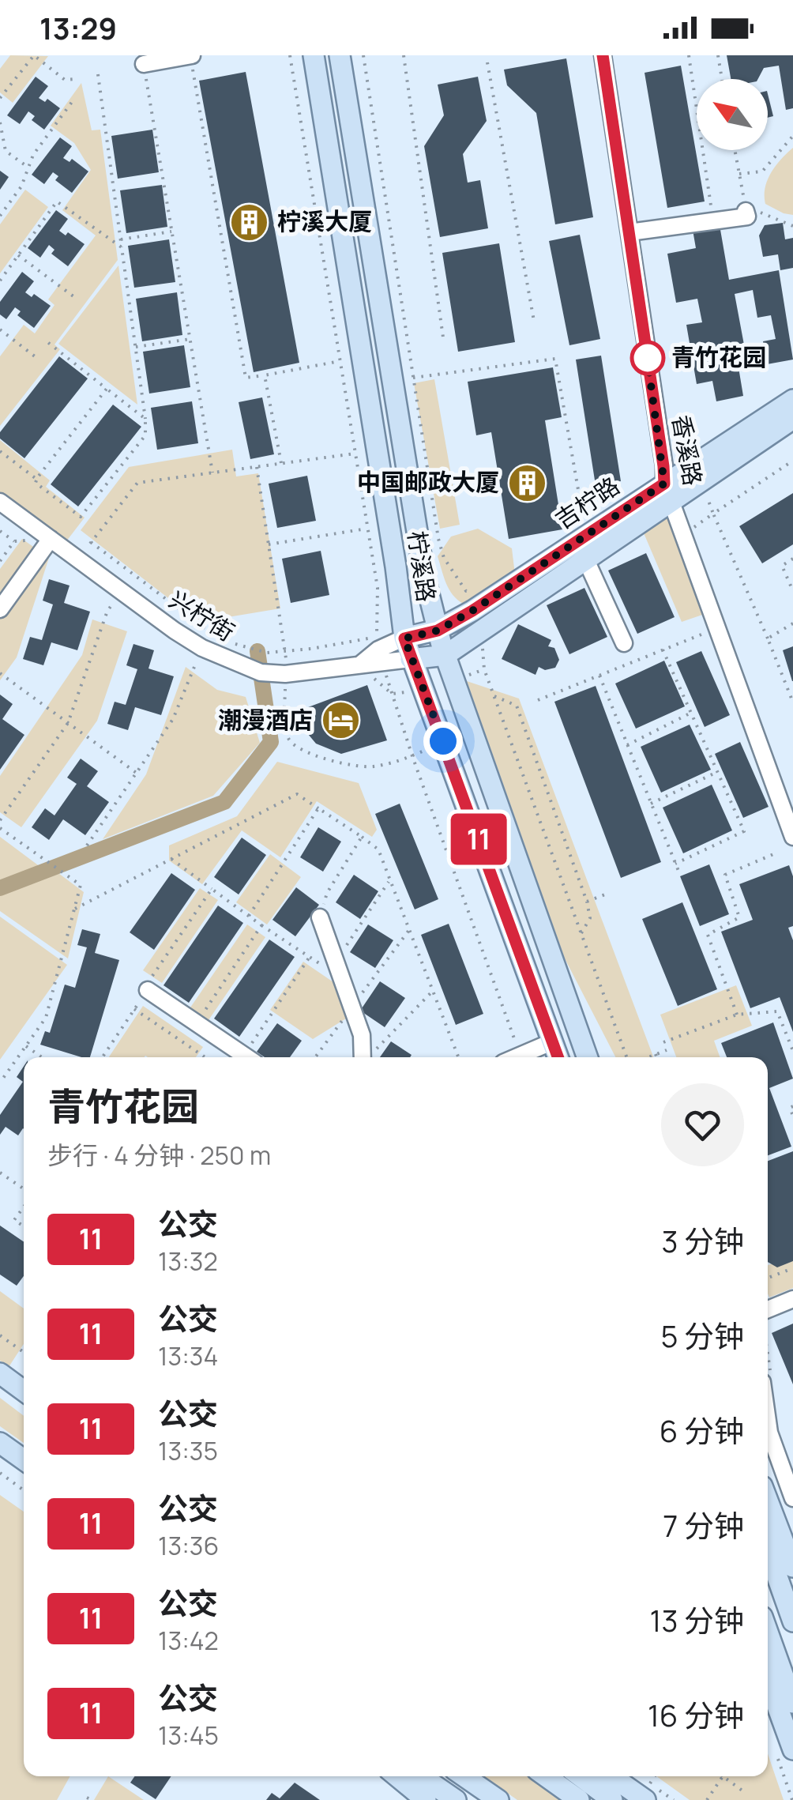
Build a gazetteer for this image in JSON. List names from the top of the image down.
{
  "streets": {
    "main road": ["吉柠路", "柠溪路"],
    "street": ["香溪路", "兴柠街"]
  },
  "crossings": [
    ["香溪路", "吉柠路"],
    ["吉柠路", "柠溪路"],
    ["柠溪路", "兴柠街"]
  ],
  "places": {
    "building": ["柠溪大厦", "中国邮政大厦"],
    "other": ["青竹花园"],
    "hotel": ["潮漫酒店"]
  },
  "lines": ["bus line 11"],
  "north": "top left",
  "page": {
    "status": "13:29",
    "on_map": "11",
    "heading": ["青竹花园", "步行 · 4 分钟 · 250 m"],
    "list": [
      {
        "mark": "11",
        "name": "公交",
        "note": "13:32",
        "value": "3 分钟"
      },
      {
        "mark": "11",
        "name": "公交",
        "note": "13:34",
        "value": "5 分钟"
      },
      {
        "mark": "11",
        "name": "公交",
        "note": "13:35",
        "value": "6 分钟"
      },
      {
        "mark": "11",
        "name": "公交",
        "note": "13:36",
        "value": "7 分钟"
      },
      {
        "mark": "11",
        "name": "公交",
        "note": "13:42",
        "value": "13 分钟"
      },
      {
        "mark": "11",
        "name": "公交",
        "note": "13:45",
        "value": "16 分钟"
      }
    ]
  }
}
